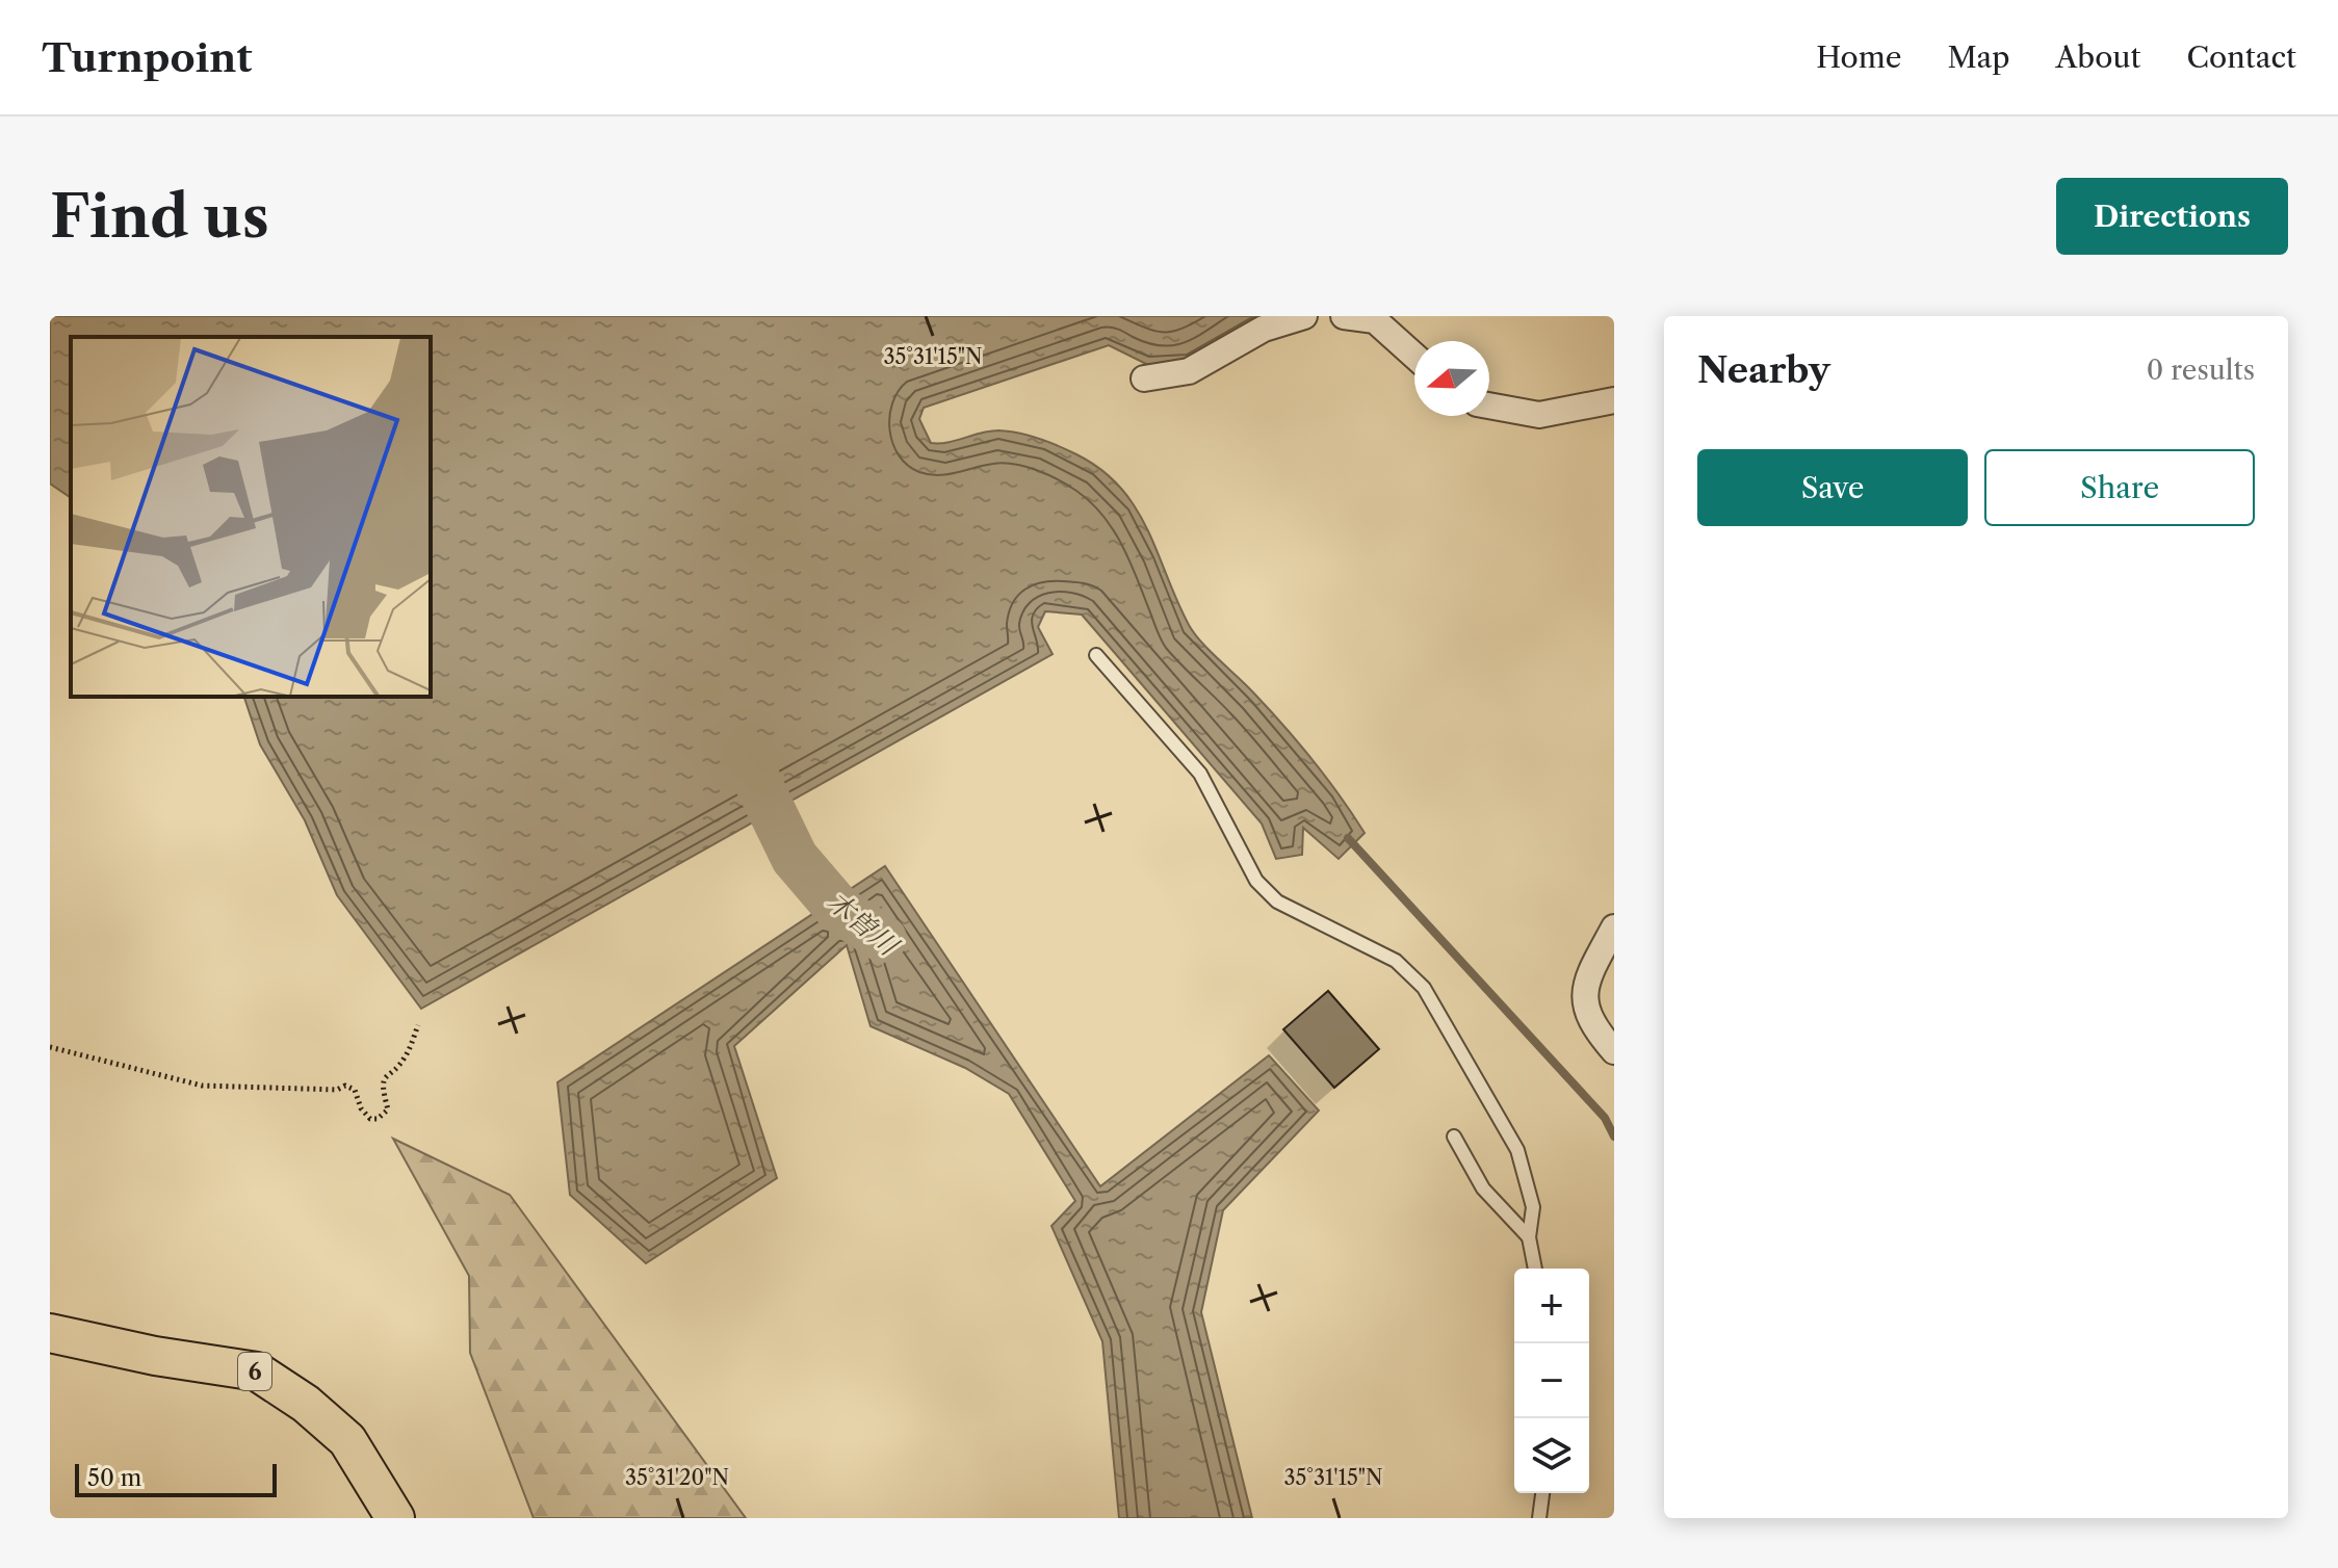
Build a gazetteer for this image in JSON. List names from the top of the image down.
{
  "streets": {
    "main road": ["6"]
  },
  "water": ["木曽川"],
  "scale_bar": "50 m",
  "north": "left",
  "page": {
    "header": "Turnpoint",
    "nav": [
      "Home",
      "Map",
      "About",
      "Contact"
    ],
    "buttons": [
      "Directions",
      ["Save", "Share"]
    ],
    "title": "Find us",
    "heading": ["Nearby", "0 results"],
    "map_buttons": ["+", "−"],
    "scale": "50 m"
  },
  "coordinates": ["35°31'15\"N", "35°31'20\"N"]
}
